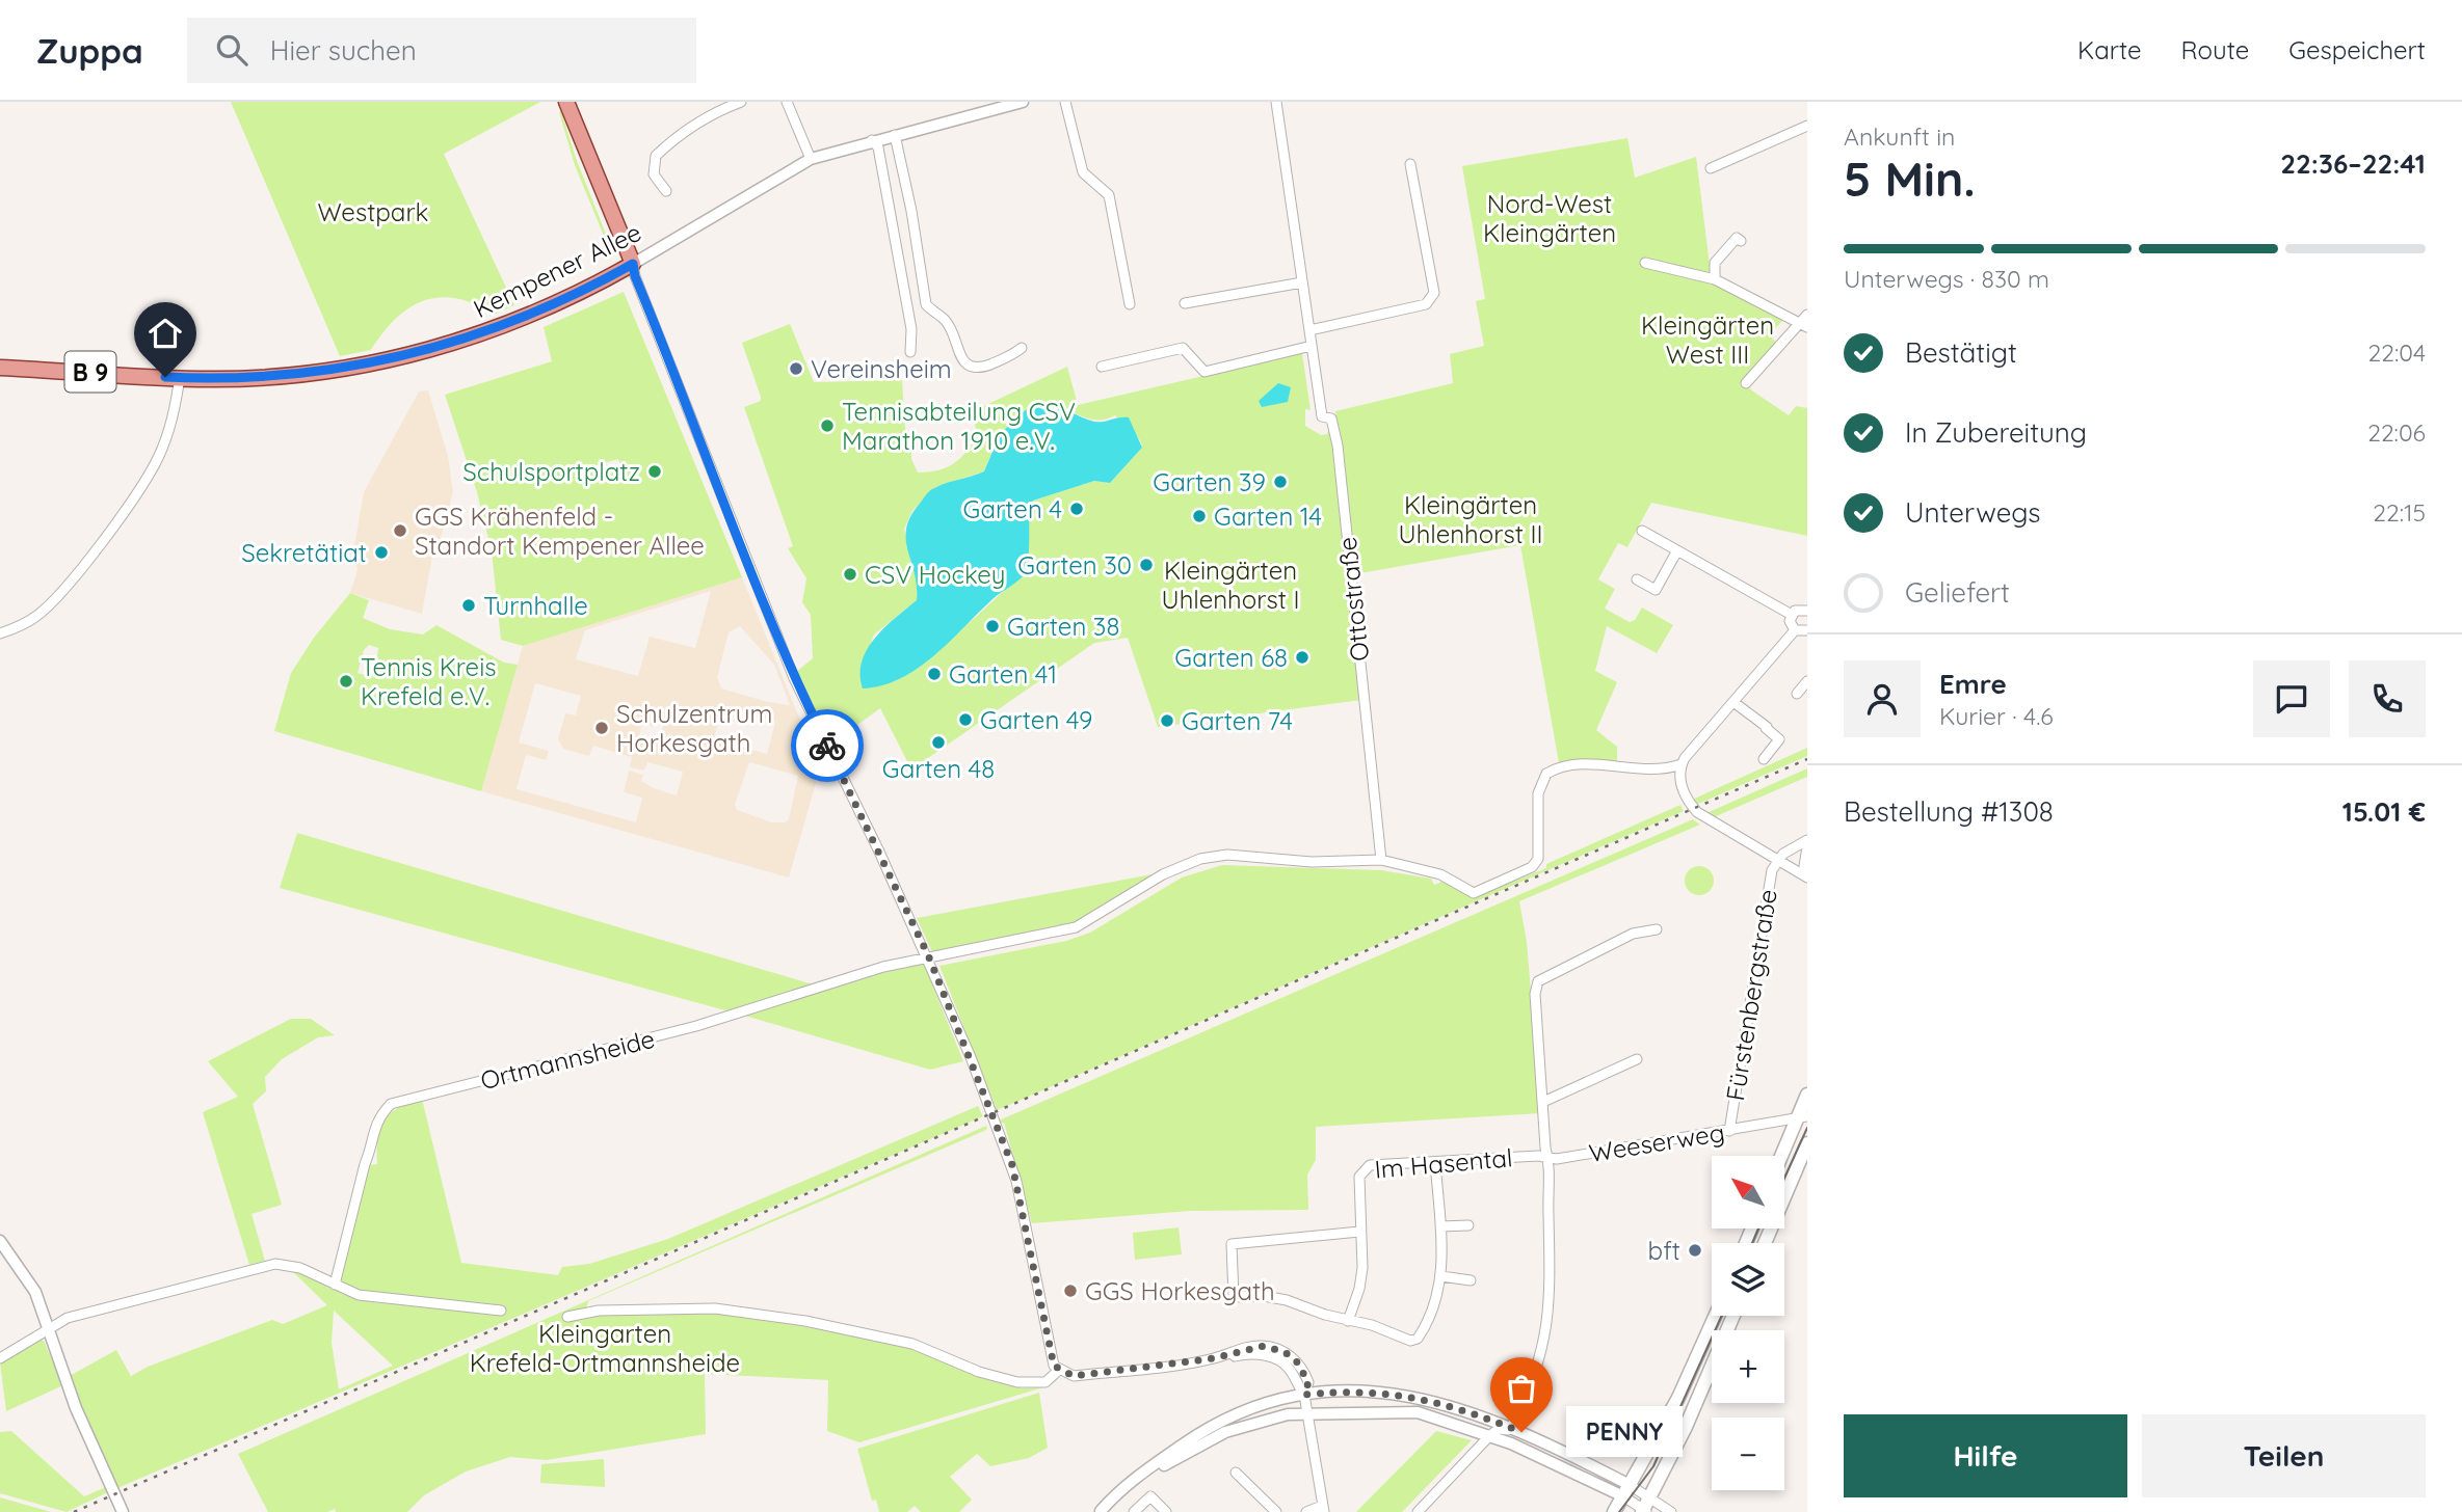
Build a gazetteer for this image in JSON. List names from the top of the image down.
{
  "streets": {
    "main road": ["Kempener Allee", "B 9"],
    "street": [
      "Ottostraße",
      "Fürstenbergstraße",
      "Ortmannsheide",
      "Weeserweg",
      "Im Hasental"
    ]
  },
  "crossings": [
    ["Ottostraße", "Ortmannsheide"],
    ["Fürstenbergstraße", "Weeserweg"],
    ["Weeserweg", "Im Hasental"]
  ],
  "parks": [
    "Nord-West Kleingärten",
    "Westpark",
    "Kleingärten West III",
    "Kleingärten Uhlenhorst II",
    "Kleingärten Uhlenhorst I",
    "Kleingarten Krefeld-Ortmannsheide"
  ],
  "places": [
    "Vereinsheim",
    "Tennisabteilung CSV Marathon 1910 e.V.",
    "Schulsportplatz",
    "Garten 39",
    "Garten 4",
    "Garten 14",
    "GGS Krähenfeld - Standort Kempener Allee",
    "Sekretätiat",
    "Garten 30",
    "CSV Hockey",
    "Turnhalle",
    "Garten 38",
    "Garten 68",
    "Garten 41",
    "Tennis Kreis Krefeld e.V.",
    "Garten 49",
    "Garten 74",
    "Schulzentrum Horkesgath",
    "Garten 48",
    "bft",
    "GGS Horkesgath",
    "PENNY"
  ],
  "north": "top left",
  "page": {
    "header": "Zuppa",
    "search": "Hier suchen",
    "nav": ["Karte", "Route", "Gespeichert"],
    "heading": ["5 Min.", "Ankunft in", "22:36–22:41"],
    "panel": [
      "Emre",
      "Kurier · 4.6",
      "Bestellung #1308",
      "15.01 €"
    ],
    "bar": "Unterwegs · 830 m",
    "list": [
      ["Bestätigt", "22:04"],
      ["In Zubereitung", "22:06"],
      ["Unterwegs", "22:15"],
      "Geliefert"
    ],
    "map_buttons": ["+", "−"],
    "buttons": ["Hilfe", "Teilen"],
    "bubble": "PENNY"
  }
}
